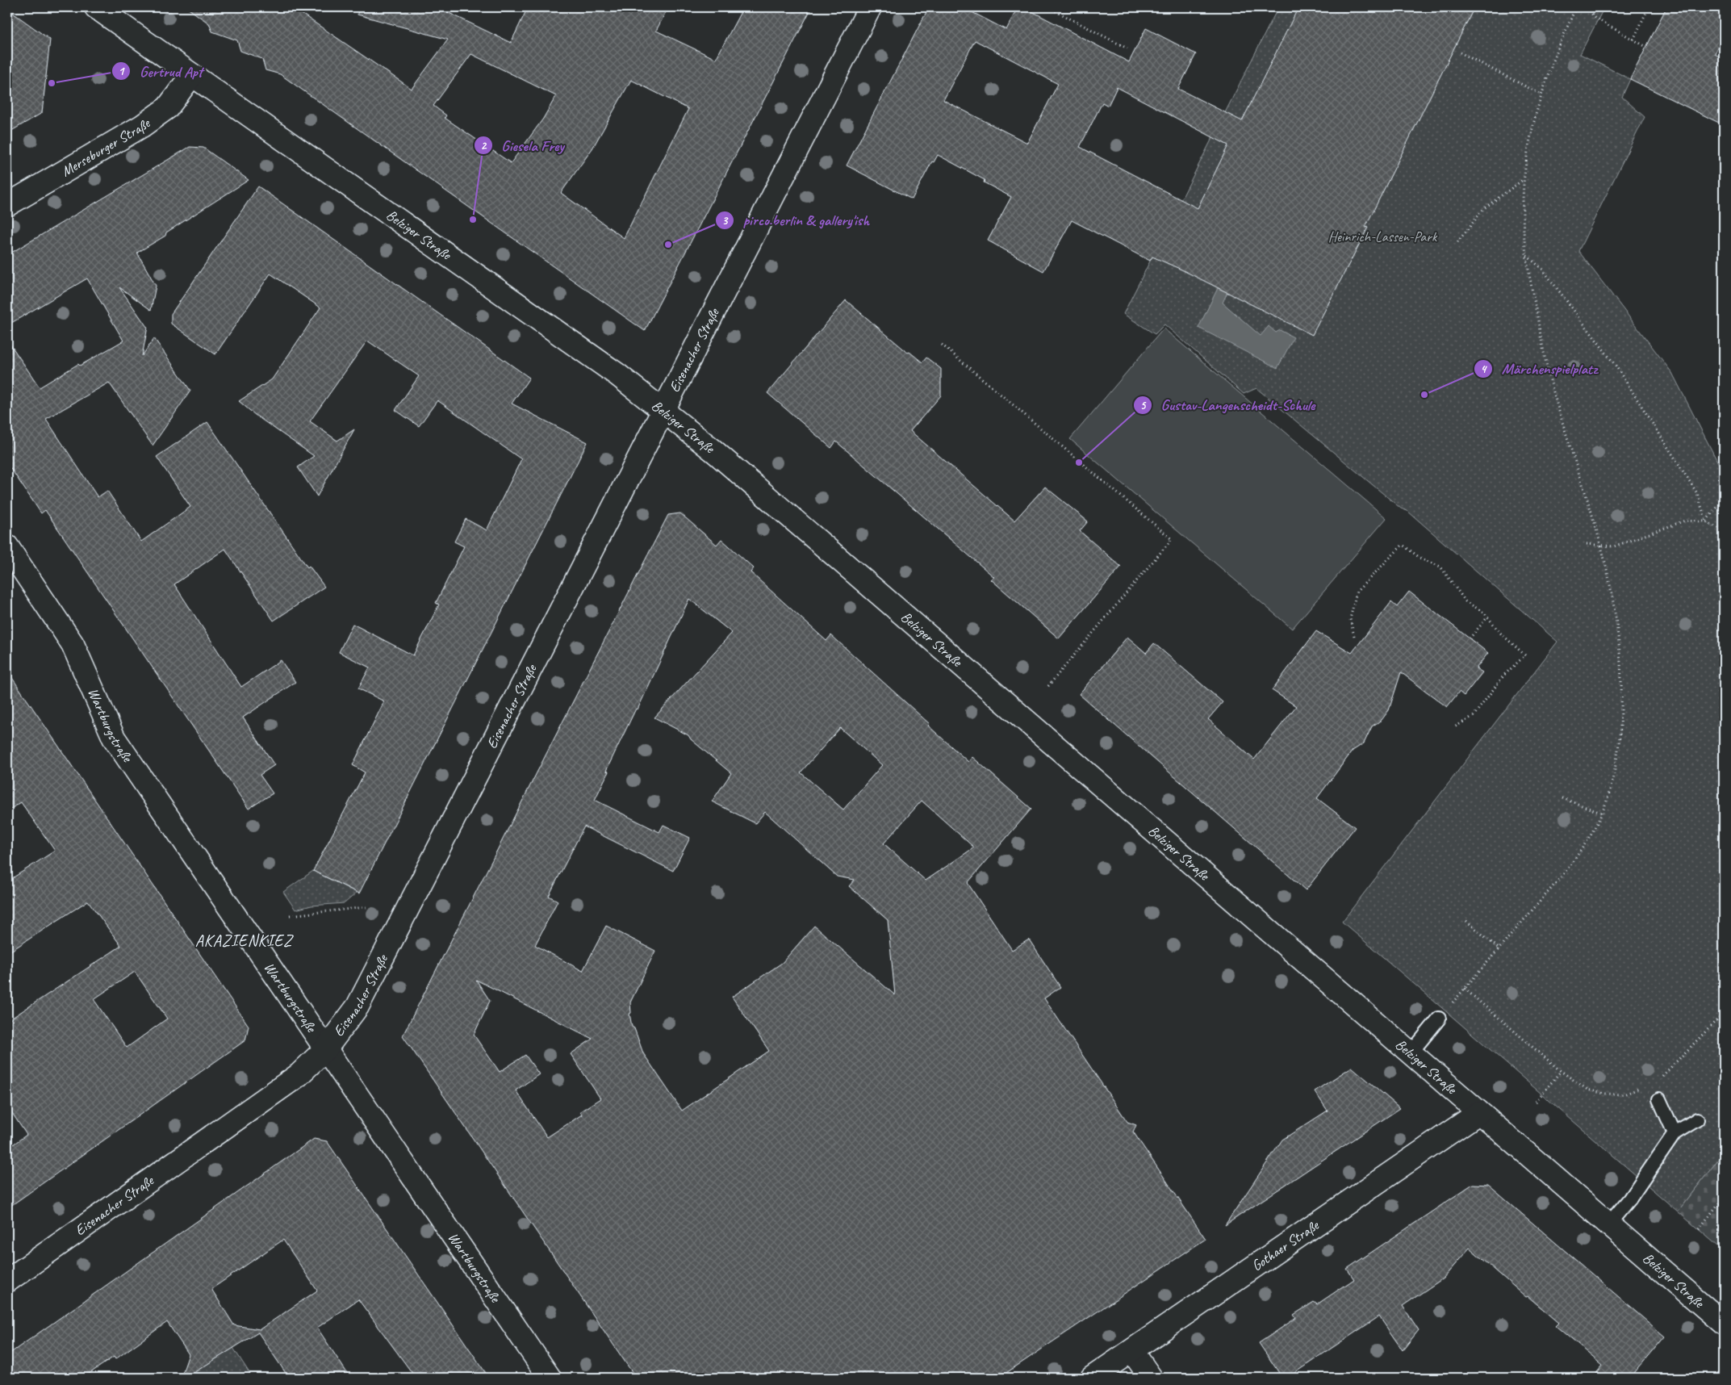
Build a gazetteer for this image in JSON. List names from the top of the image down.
{
  "streets": {
    "street": [
      "Merseburger Straße",
      "Belziger Straße",
      "Eisenacher Straße",
      "Wartburgstraße",
      "Gothaer Straße"
    ]
  },
  "crossings": [
    ["Merseburger Straße", "Belziger Straße"],
    ["Belziger Straße", "Eisenacher Straße"],
    ["Belziger Straße", "Gothaer Straße"],
    ["Eisenacher Straße", "Wartburgstraße"]
  ],
  "districts": ["AKAZIENKIEZ"],
  "parks": ["Heinrich-Lassen-Park"],
  "places": [
    "Gertrud Apt",
    "Giesela Frey",
    "pirco.berlin & gallery'ish",
    "Märchenspielplatz",
    "Gustav-Langenscheidt-Schule"
  ]
}
